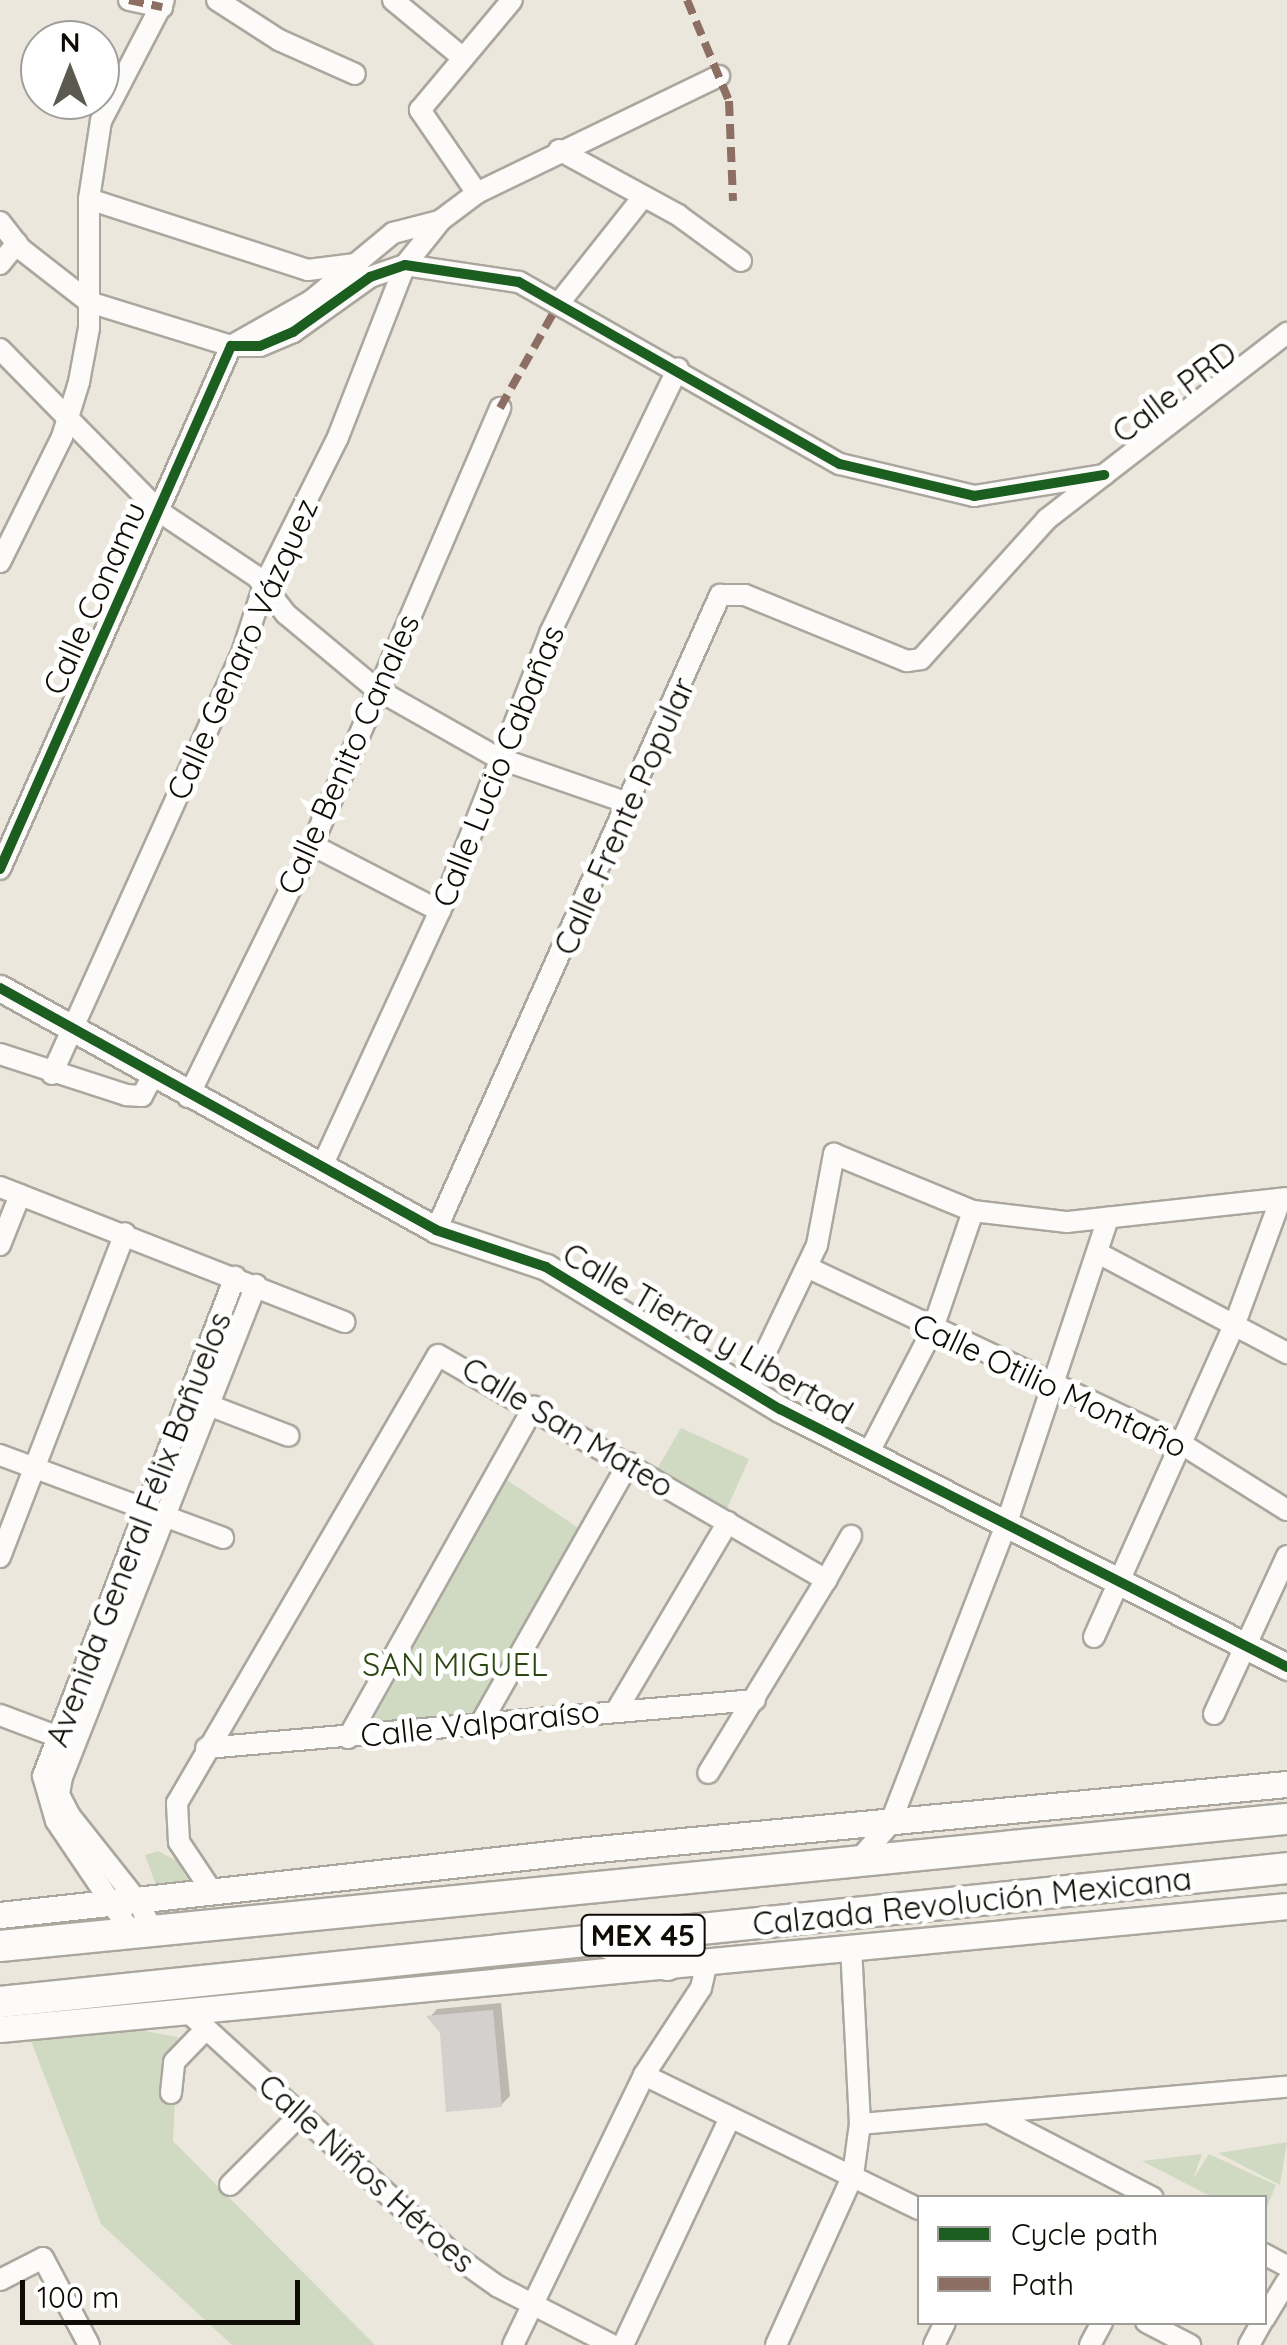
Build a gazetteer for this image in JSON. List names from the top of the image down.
{
  "streets": {
    "main road": ["Calzada Revolución Mexicana", "MEX 45"],
    "street": [
      "Calle PRD",
      "Calle Conamu",
      "Calle Genaro Vázquez",
      "Calle Benito Canales",
      "Calle Lucio Cabañas",
      "Calle Frente Popular",
      "Calle Tierra y Libertad",
      "Calle Otilio Montaño",
      "Calle San Mateo",
      "Avenida General Félix Bañuelos",
      "Calle Valparaíso",
      "Calle Niños Héroes"
    ]
  },
  "crossings": [
    ["Calle PRD", "Calle Frente Popular"],
    ["Calle Genaro Vázquez", "Calle Tierra y Libertad"],
    ["Calle Benito Canales", "Calle Tierra y Libertad"],
    ["Calle Lucio Cabañas", "Calle Tierra y Libertad"],
    ["Calle Frente Popular", "Calle Tierra y Libertad"],
    ["Calle San Mateo", "Calle Valparaíso"],
    ["Avenida General Félix Bañuelos", "Calzada Revolución Mexicana"]
  ],
  "parks": ["SAN MIGUEL"],
  "legend": ["Cycle path", "Path"],
  "scale_bar": "100 m",
  "north": "top"
}
